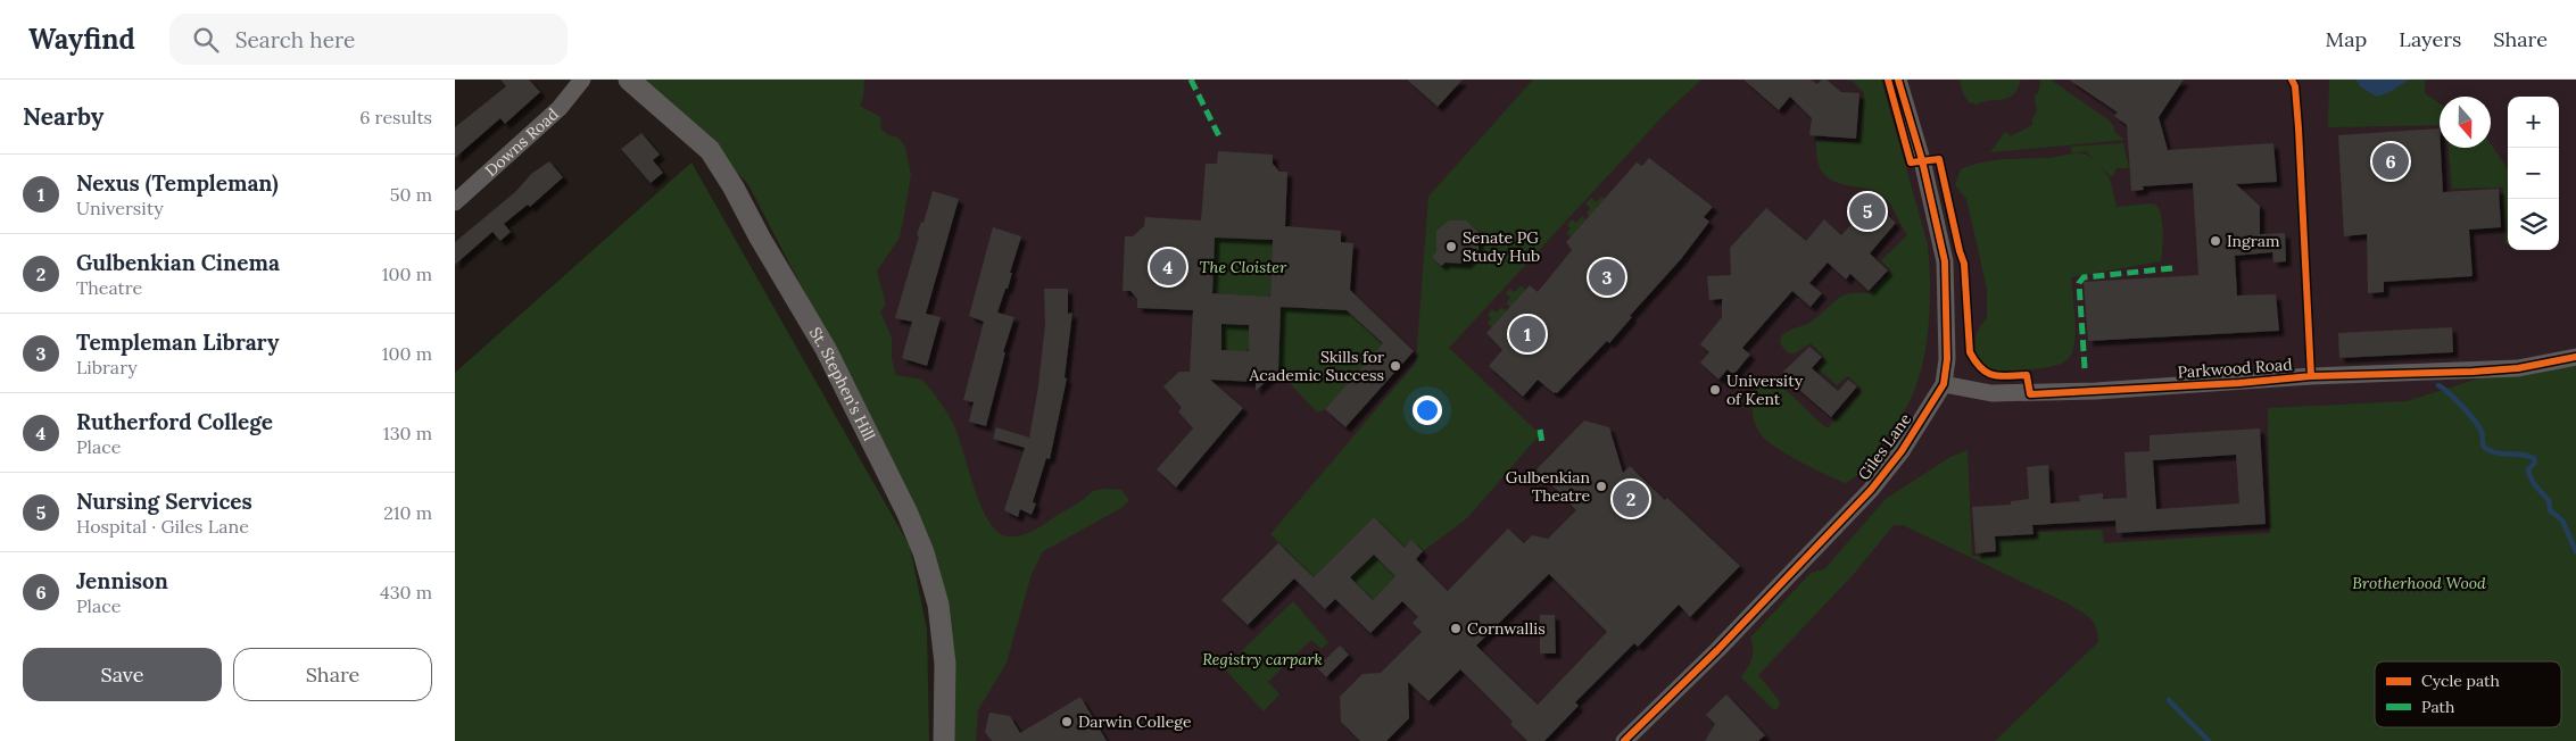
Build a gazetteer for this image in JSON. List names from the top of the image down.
{
  "streets": {
    "street": [
      "Downs Road",
      "Parkwood Road",
      "St. Stephen's Hill",
      "Giles Lane"
    ]
  },
  "crossings": [
    ["Parkwood Road", "Giles Lane"]
  ],
  "parks": ["The Cloister", "Brotherhood Wood", "Registry carpark"],
  "places": [
    "Ingram",
    "Senate PG Study Hub",
    "Skills for Academic Success",
    "University of Kent",
    "Gulbenkian Theatre",
    "Cornwallis",
    "Darwin College"
  ],
  "legend": ["Cycle path", "Path"],
  "north": "bottom",
  "page": {
    "header": "Wayfind",
    "search": "Search here",
    "nav": ["Map", "Layers", "Share"],
    "heading": ["Nearby", "6 results"],
    "map_buttons": ["+", "−"],
    "pins": [
      "6",
      "5",
      "4",
      "3",
      "1",
      "2"
    ],
    "list": [
      {
        "mark": "1",
        "name": "Nexus (Templeman)",
        "note": "University",
        "value": "50 m"
      },
      {
        "mark": "2",
        "name": "Gulbenkian Cinema",
        "note": "Theatre",
        "value": "100 m"
      },
      {
        "mark": "3",
        "name": "Templeman Library",
        "note": "Library",
        "value": "100 m"
      },
      {
        "mark": "4",
        "name": "Rutherford College",
        "note": "Place",
        "value": "130 m"
      },
      {
        "mark": "5",
        "name": "Nursing Services",
        "note": "Hospital · Giles Lane",
        "value": "210 m"
      },
      {
        "mark": "6",
        "name": "Jennison",
        "note": "Place",
        "value": "430 m"
      }
    ],
    "buttons": ["Save", "Share"]
  }
}
